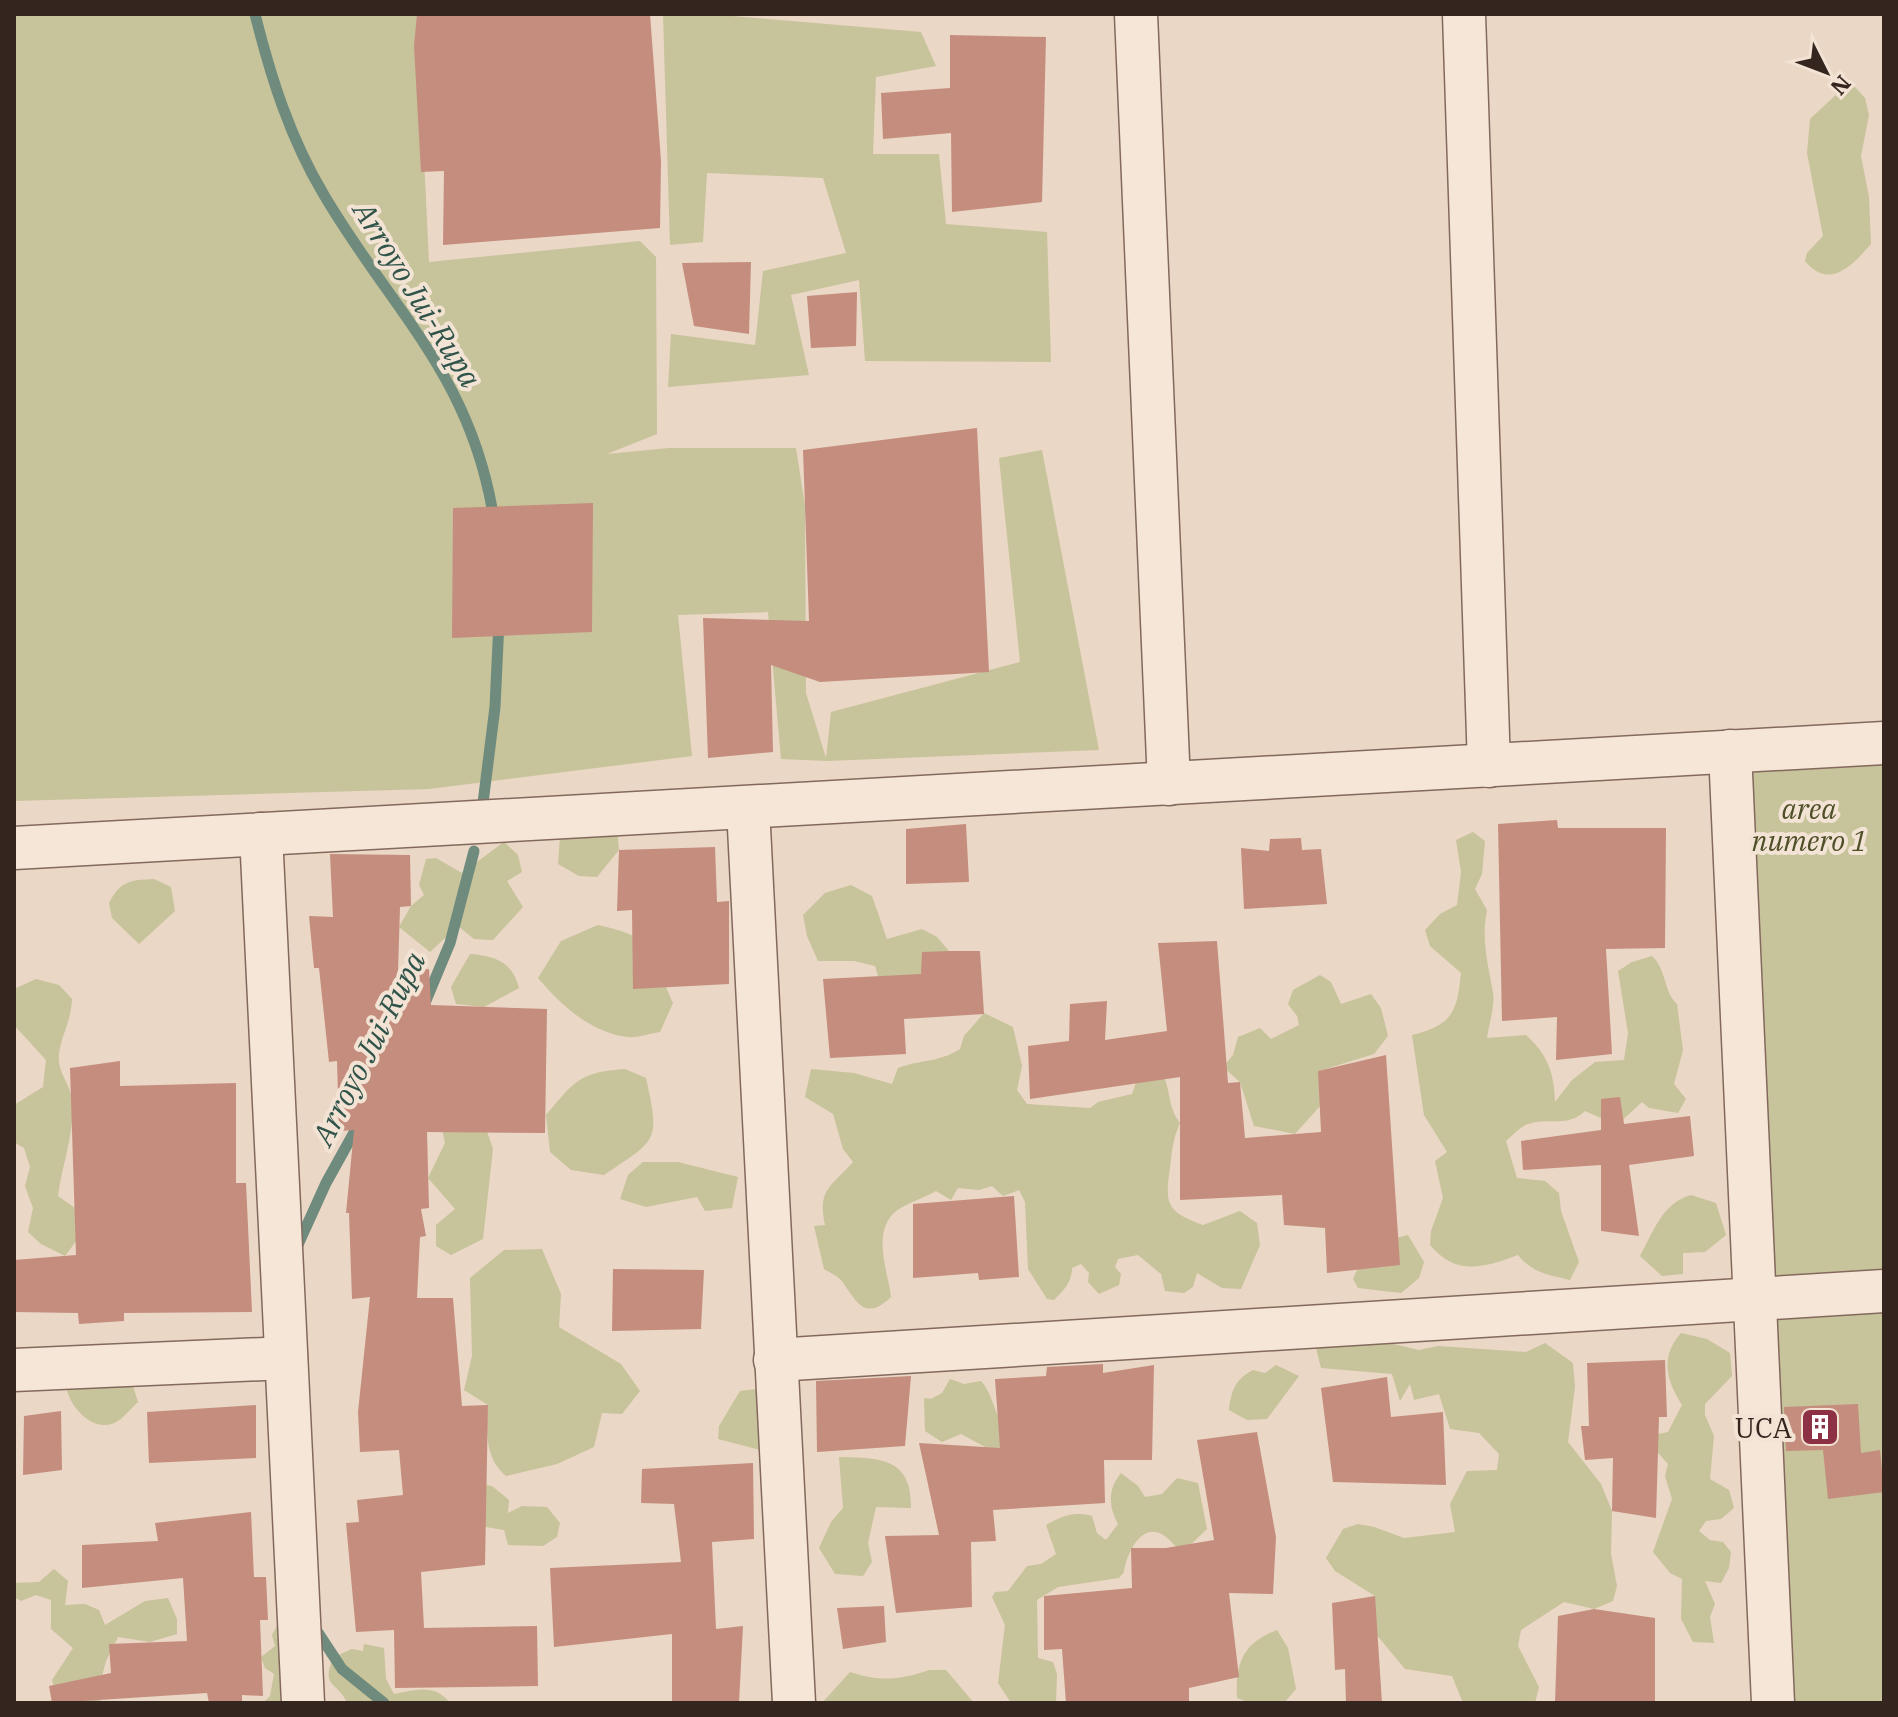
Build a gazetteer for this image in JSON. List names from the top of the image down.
{
  "water": ["Arroyo Jui-Rupa"],
  "parks": ["area numero 1"],
  "places": {
    "building": ["UCA"]
  },
  "north": "bottom right"
}
